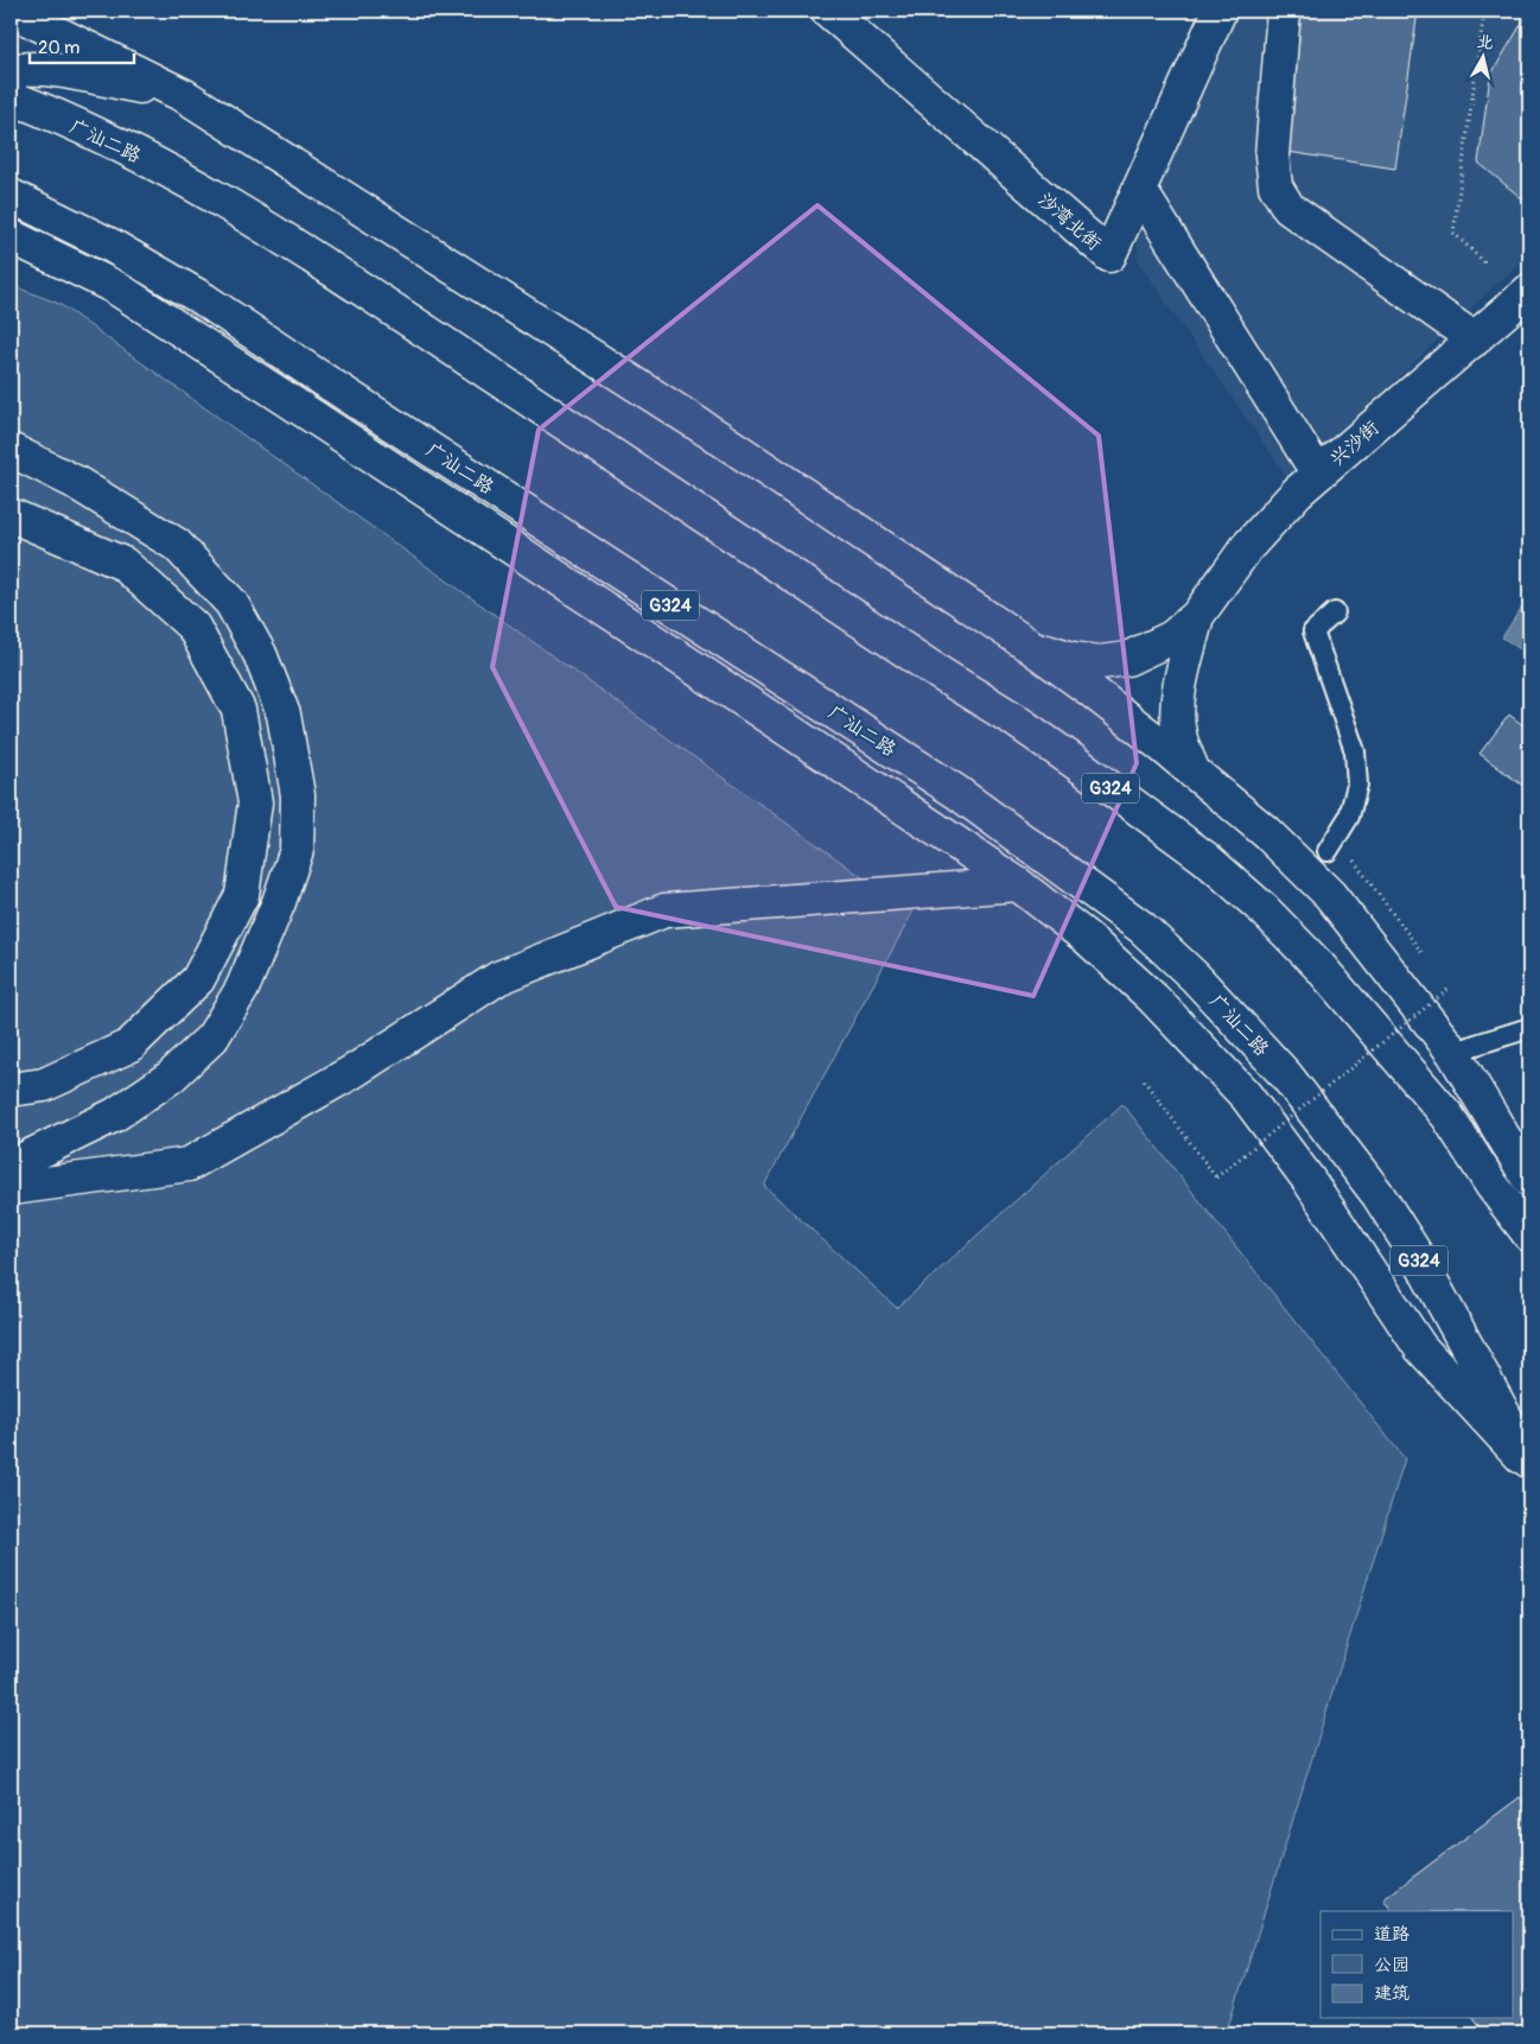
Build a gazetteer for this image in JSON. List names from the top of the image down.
{
  "streets": {
    "main road": [
      "广汕二路",
      "沙湾北街",
      "兴沙街",
      "G324"
    ]
  },
  "legend": ["道路", "公园", "建筑"],
  "scale_bar": "20 m",
  "north": "top"
}
